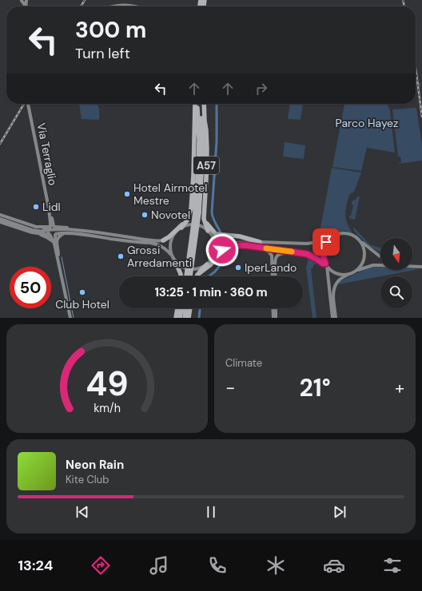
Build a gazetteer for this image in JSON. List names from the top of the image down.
{
  "streets": {
    "highway": ["A57"],
    "main road": ["Via Terraglio"]
  },
  "parks": ["Parco Hayez"],
  "places": [
    "Hotel Airmotel Mestre",
    "Lidl",
    "Novotel",
    "Grossi Arredamenti",
    "IperLando",
    "Club Hotel"
  ],
  "north": "bottom",
  "page": {
    "turn": ["300 m", "Turn left"],
    "limit": "50",
    "trip": "13:25 · 1 min · 360 m",
    "tile": "Climate",
    "heat": ["−", "21°", "+"],
    "song": ["Neon Rain", "Kite Club"],
    "tabs": "13:24",
    "gauge": ["49", "km/h"]
  }
}
